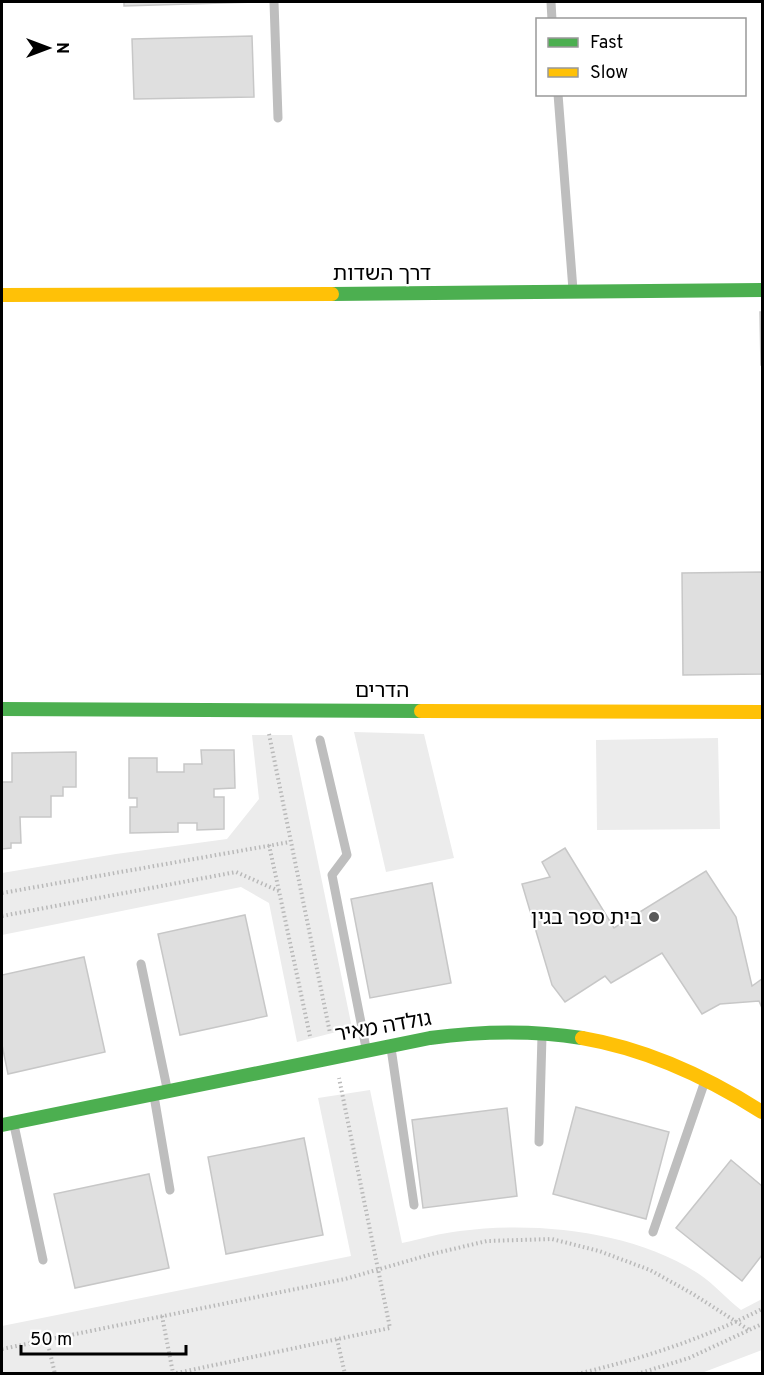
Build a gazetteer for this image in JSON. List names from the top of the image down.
{
  "streets": {
    "street": ["דרך השדות", "הדרים", "גולדה מאיר"]
  },
  "places": ["בית ספר בגין"],
  "legend": ["Fast", "Slow"],
  "scale_bar": "50 m",
  "north": "right"
}
